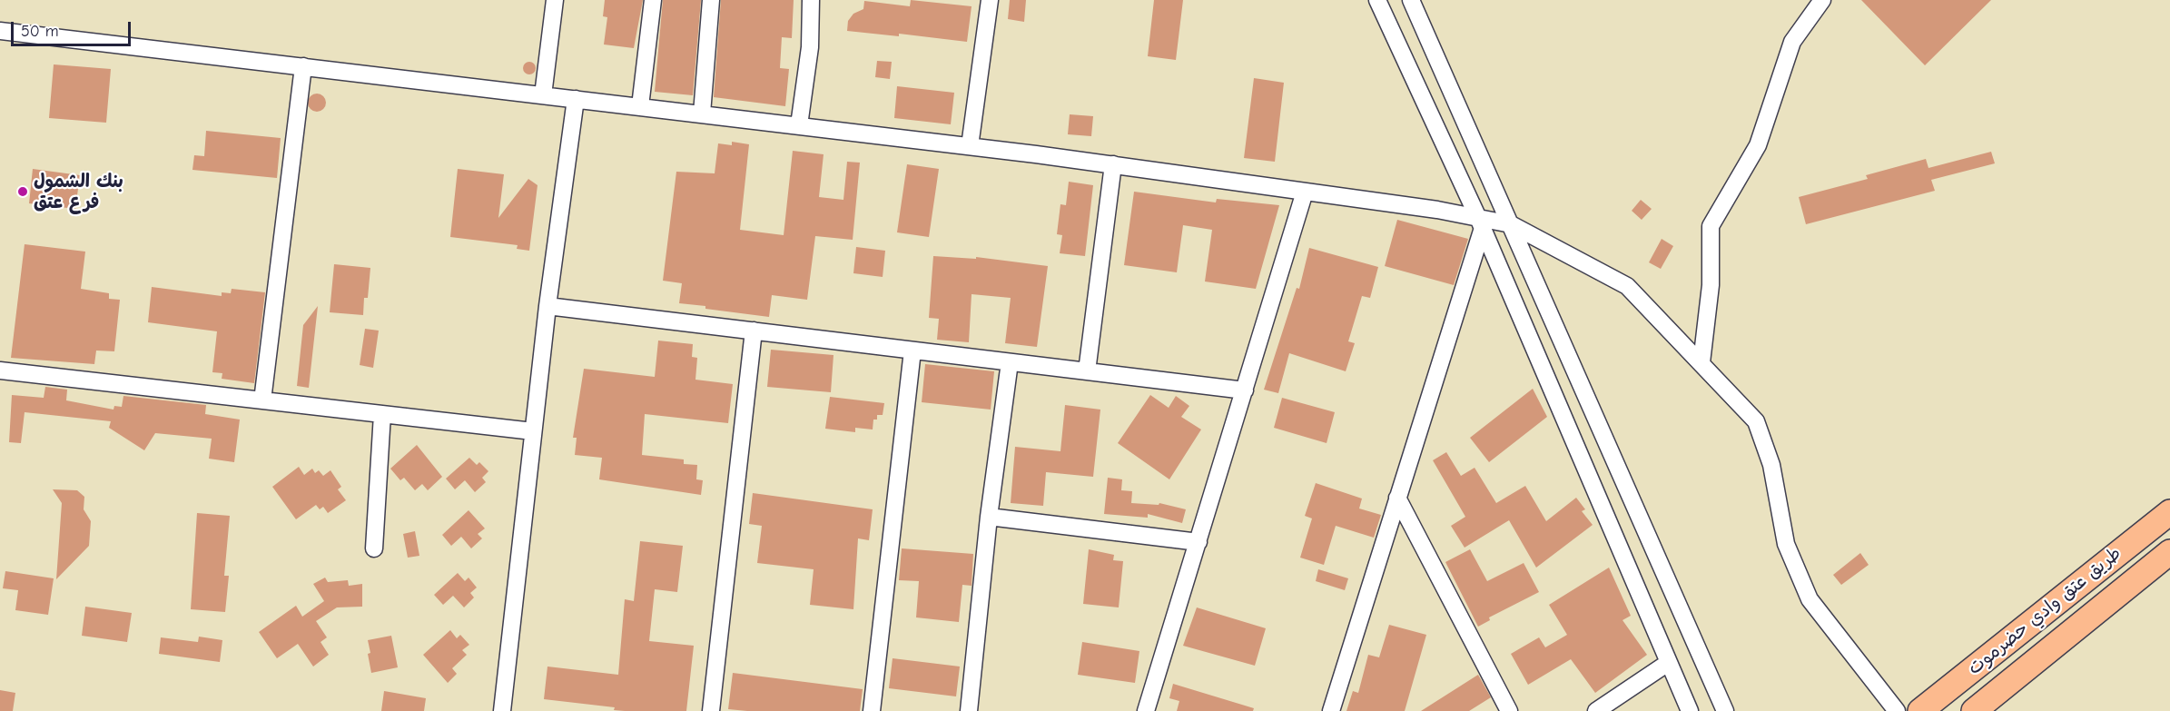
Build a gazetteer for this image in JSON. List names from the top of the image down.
{
  "streets": {
    "main road": ["طريق عتق وادي حضرموت"]
  },
  "places": ["بنك الشمول فرع عتق"],
  "scale_bar": "50 m"
}
